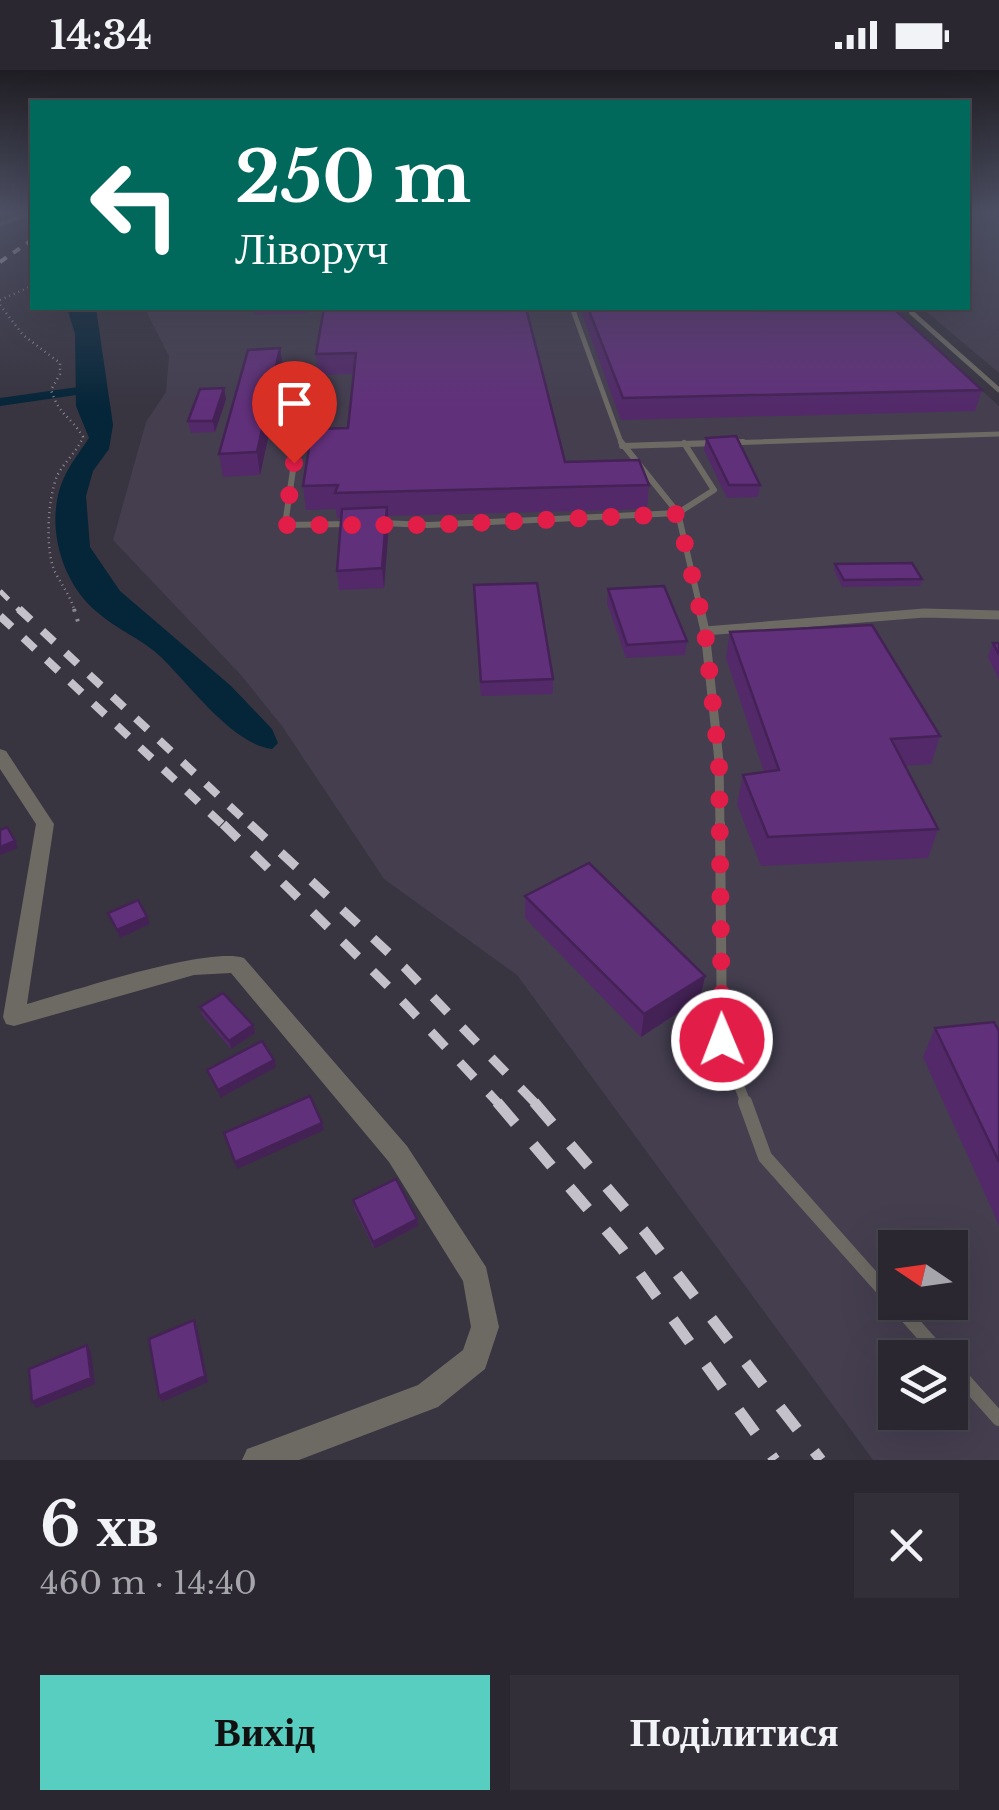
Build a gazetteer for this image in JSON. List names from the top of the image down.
{
  "north": "left",
  "page": {
    "status": "14:34",
    "turn": ["250 m", "Ліворуч"],
    "heading": ["6 хв", "460 m · 14:40"],
    "buttons": ["Вихід", "Поділитися"]
  }
}
